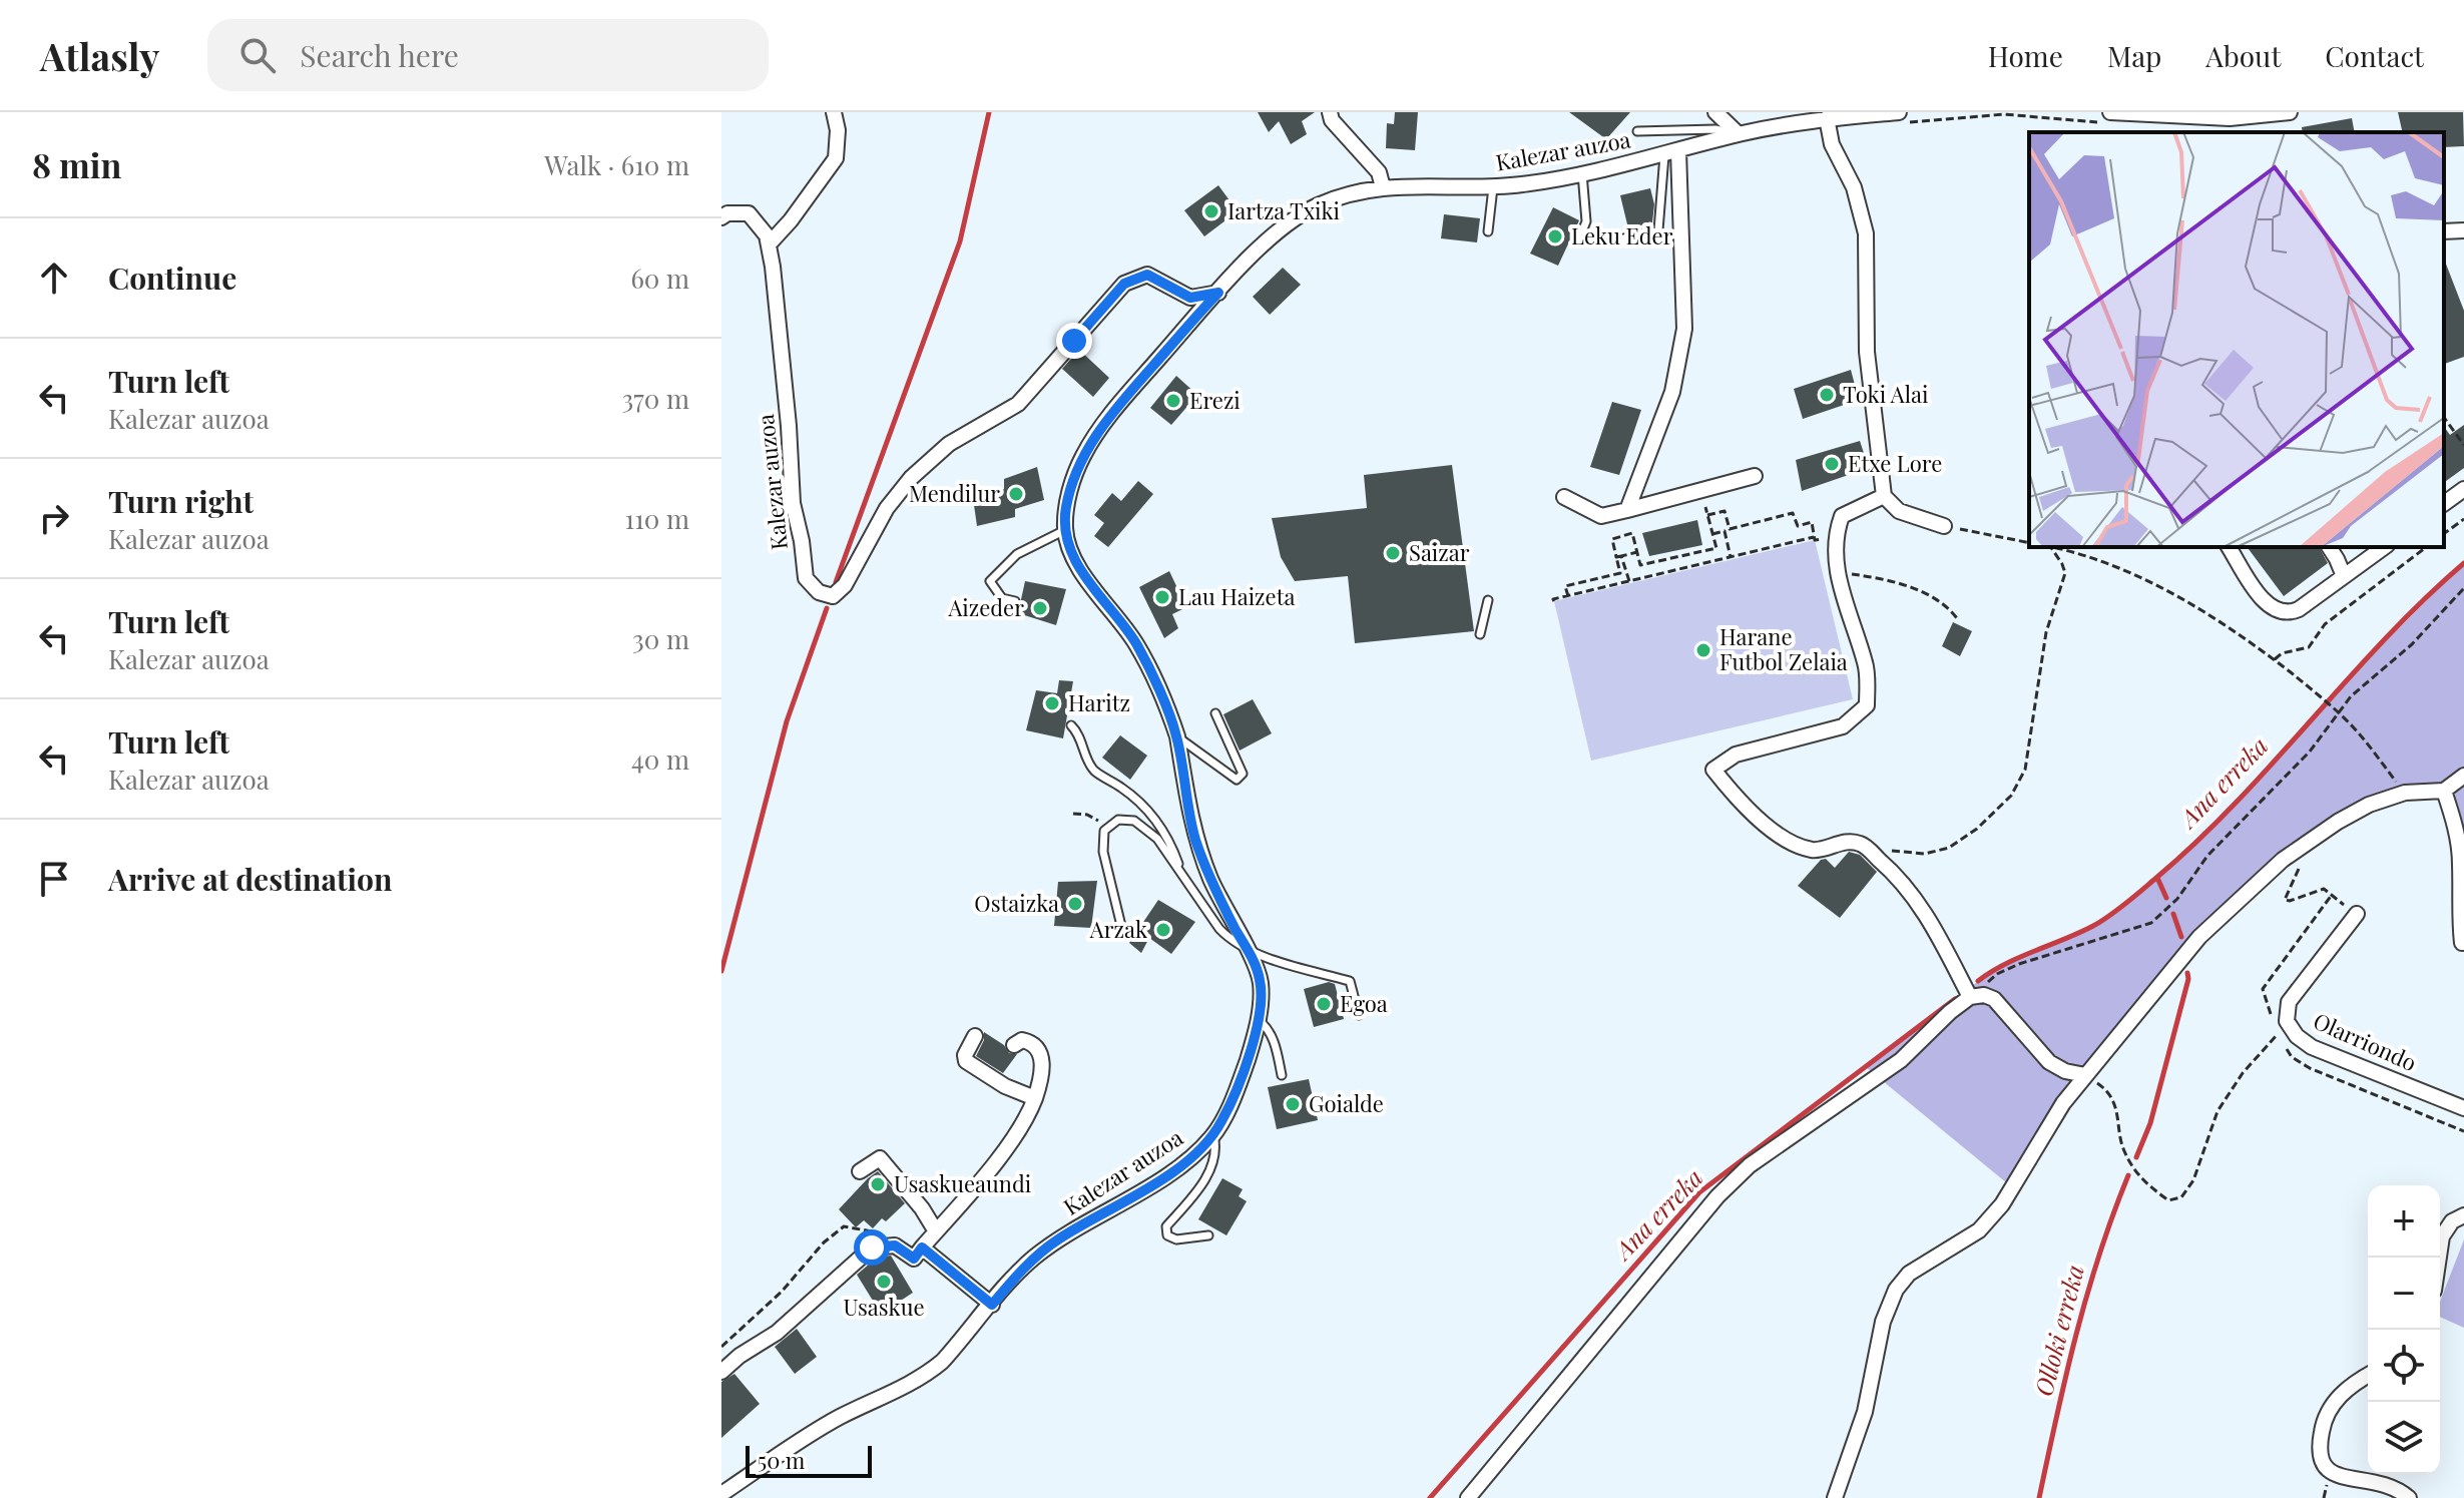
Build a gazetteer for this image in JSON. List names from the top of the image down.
{
  "streets": {
    "street": ["Kalezar auzoa", "Olarriondo"]
  },
  "water": ["Ana erreka", "Olloki erreka"],
  "places": [
    "Iartza Txiki",
    "Leku Eder",
    "Toki Alai",
    "Erezi",
    "Etxe Lore",
    "Mendilur",
    "Saizar",
    "Lau Haizeta",
    "Aizeder",
    "Harane Futbol Zelaia",
    "Haritz",
    "Ostaizka",
    "Arzak",
    "Egoa",
    "Goialde",
    "Usaskueaundi",
    "Usaskue"
  ],
  "scale_bar": "50 m",
  "page": {
    "header": "Atlasly",
    "search": "Search here",
    "nav": [
      "Home",
      "Map",
      "About",
      "Contact"
    ],
    "heading": ["8 min", "Walk · 610 m"],
    "list": [
      ["Continue", "60 m"],
      ["Turn left", "Kalezar auzoa", "370 m"],
      ["Turn right", "Kalezar auzoa", "110 m"],
      ["Turn left", "Kalezar auzoa", "30 m"],
      ["Turn left", "Kalezar auzoa", "40 m"],
      "Arrive at destination"
    ],
    "map_buttons": ["+", "−"],
    "scale": "50 m"
  }
}
